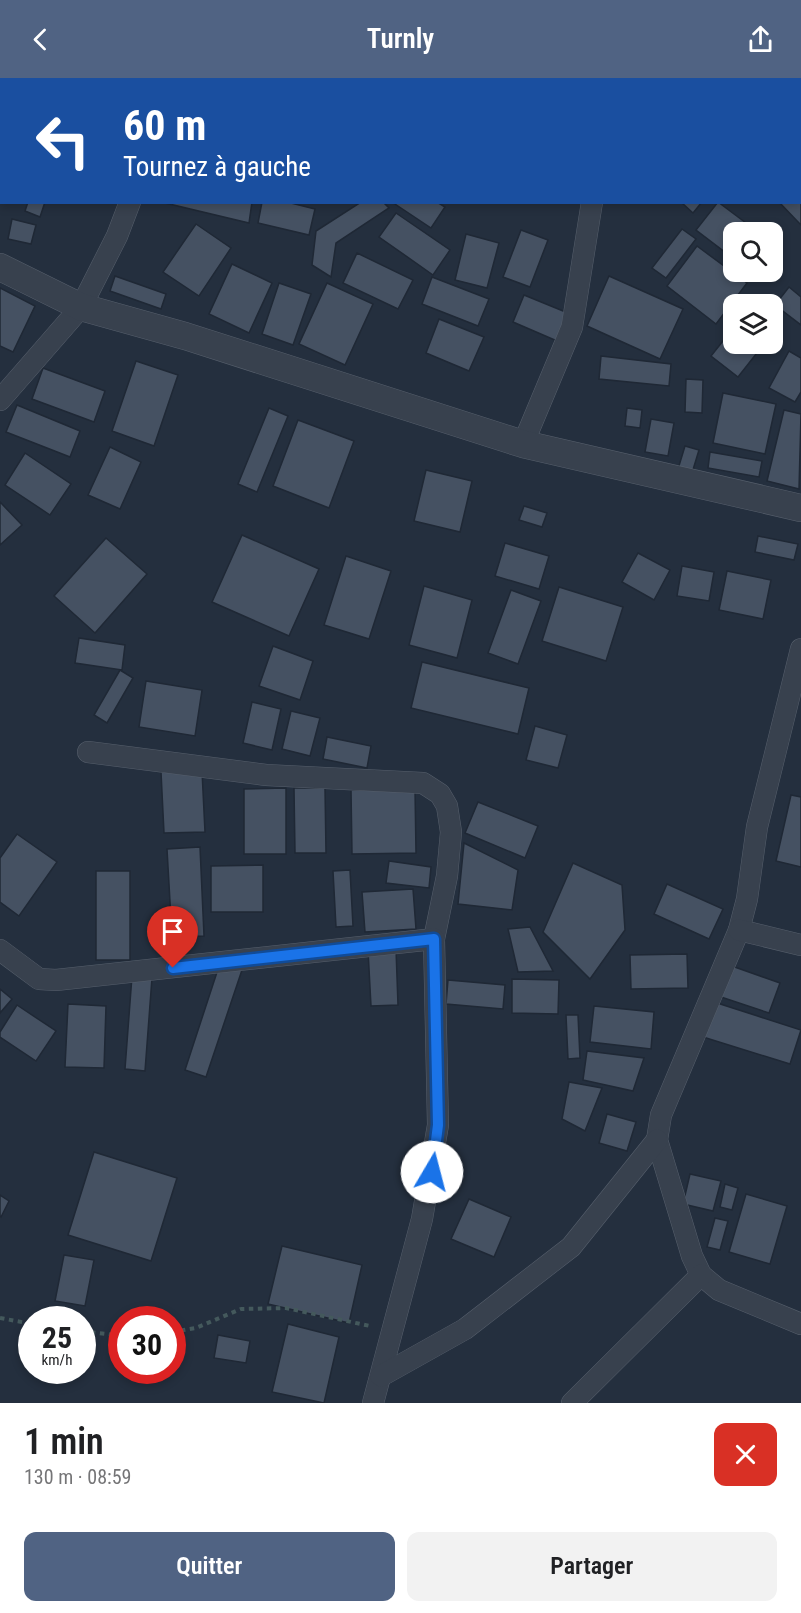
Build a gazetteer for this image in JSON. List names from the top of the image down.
{
  "page": {
    "header": "Turnly",
    "turn": ["60 m", "Tournez à gauche"],
    "speed": "25 km/h",
    "limit": "30",
    "heading": ["1 min", "130 m · 08:59"],
    "buttons": ["Quitter", "Partager"]
  }
}
